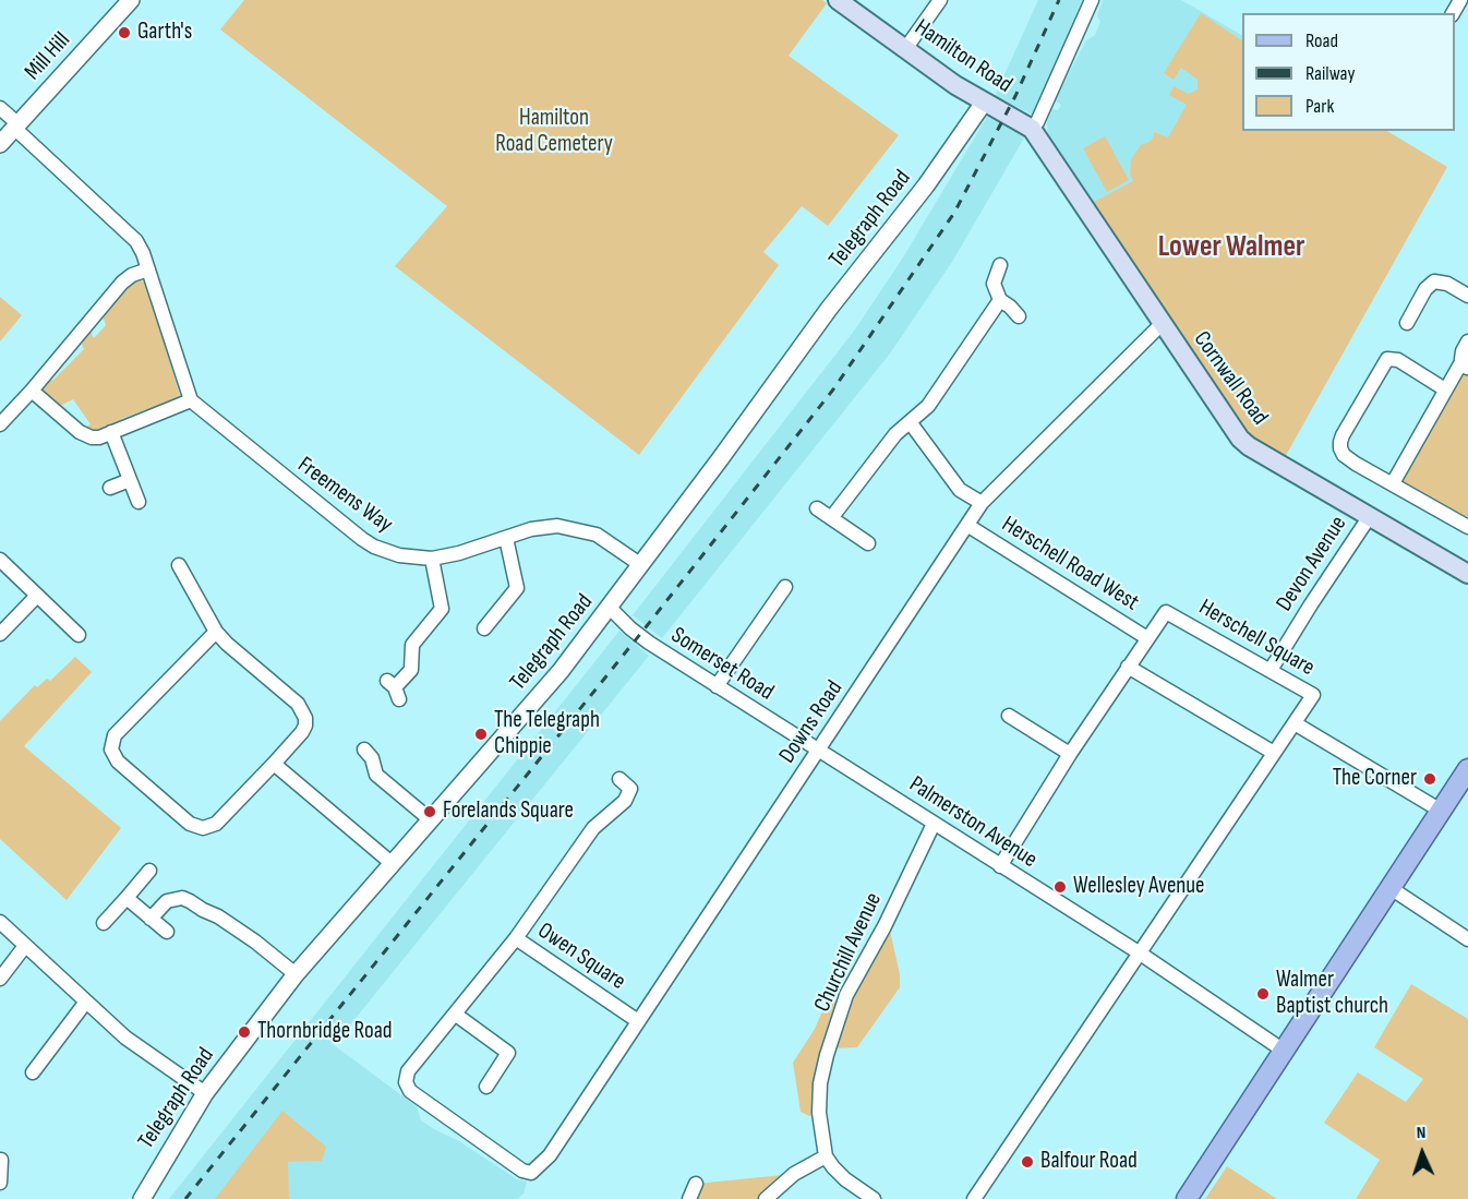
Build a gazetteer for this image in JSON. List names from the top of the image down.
{
  "streets": {
    "main road": ["Hamilton Road", "Cornwall Road"],
    "street": [
      "Mill Hill",
      "Telegraph Road",
      "Freemens Way",
      "Herschell Road West",
      "Devon Avenue",
      "Herschell Square",
      "Somerset Road",
      "Downs Road",
      "Palmerston Avenue",
      "Churchill Avenue",
      "Owen Square"
    ]
  },
  "crossings": [
    ["Hamilton Road", "Telegraph Road"],
    ["Hamilton Road", "Cornwall Road"],
    ["Telegraph Road", "Freemens Way"],
    ["Telegraph Road", "Somerset Road"],
    ["Cornwall Road", "Devon Avenue"],
    ["Cornwall Road", "Downs Road"],
    ["Herschell Road West", "Herschell Square"],
    ["Herschell Road West", "Downs Road"],
    ["Devon Avenue", "Herschell Square"],
    ["Somerset Road", "Downs Road"],
    ["Somerset Road", "Palmerston Avenue"],
    ["Downs Road", "Palmerston Avenue"],
    ["Downs Road", "Owen Square"],
    ["Palmerston Avenue", "Churchill Avenue"]
  ],
  "districts": ["Lower Walmer"],
  "parks": ["Hamilton Road Cemetery"],
  "places": [
    "Garth's",
    "The Telegraph Chippie",
    "The Corner",
    "Forelands Square",
    "Wellesley Avenue",
    "Walmer Baptist church",
    "Thornbridge Road",
    "Balfour Road"
  ],
  "legend": ["Road", "Railway", "Park"],
  "north": "top"
}
